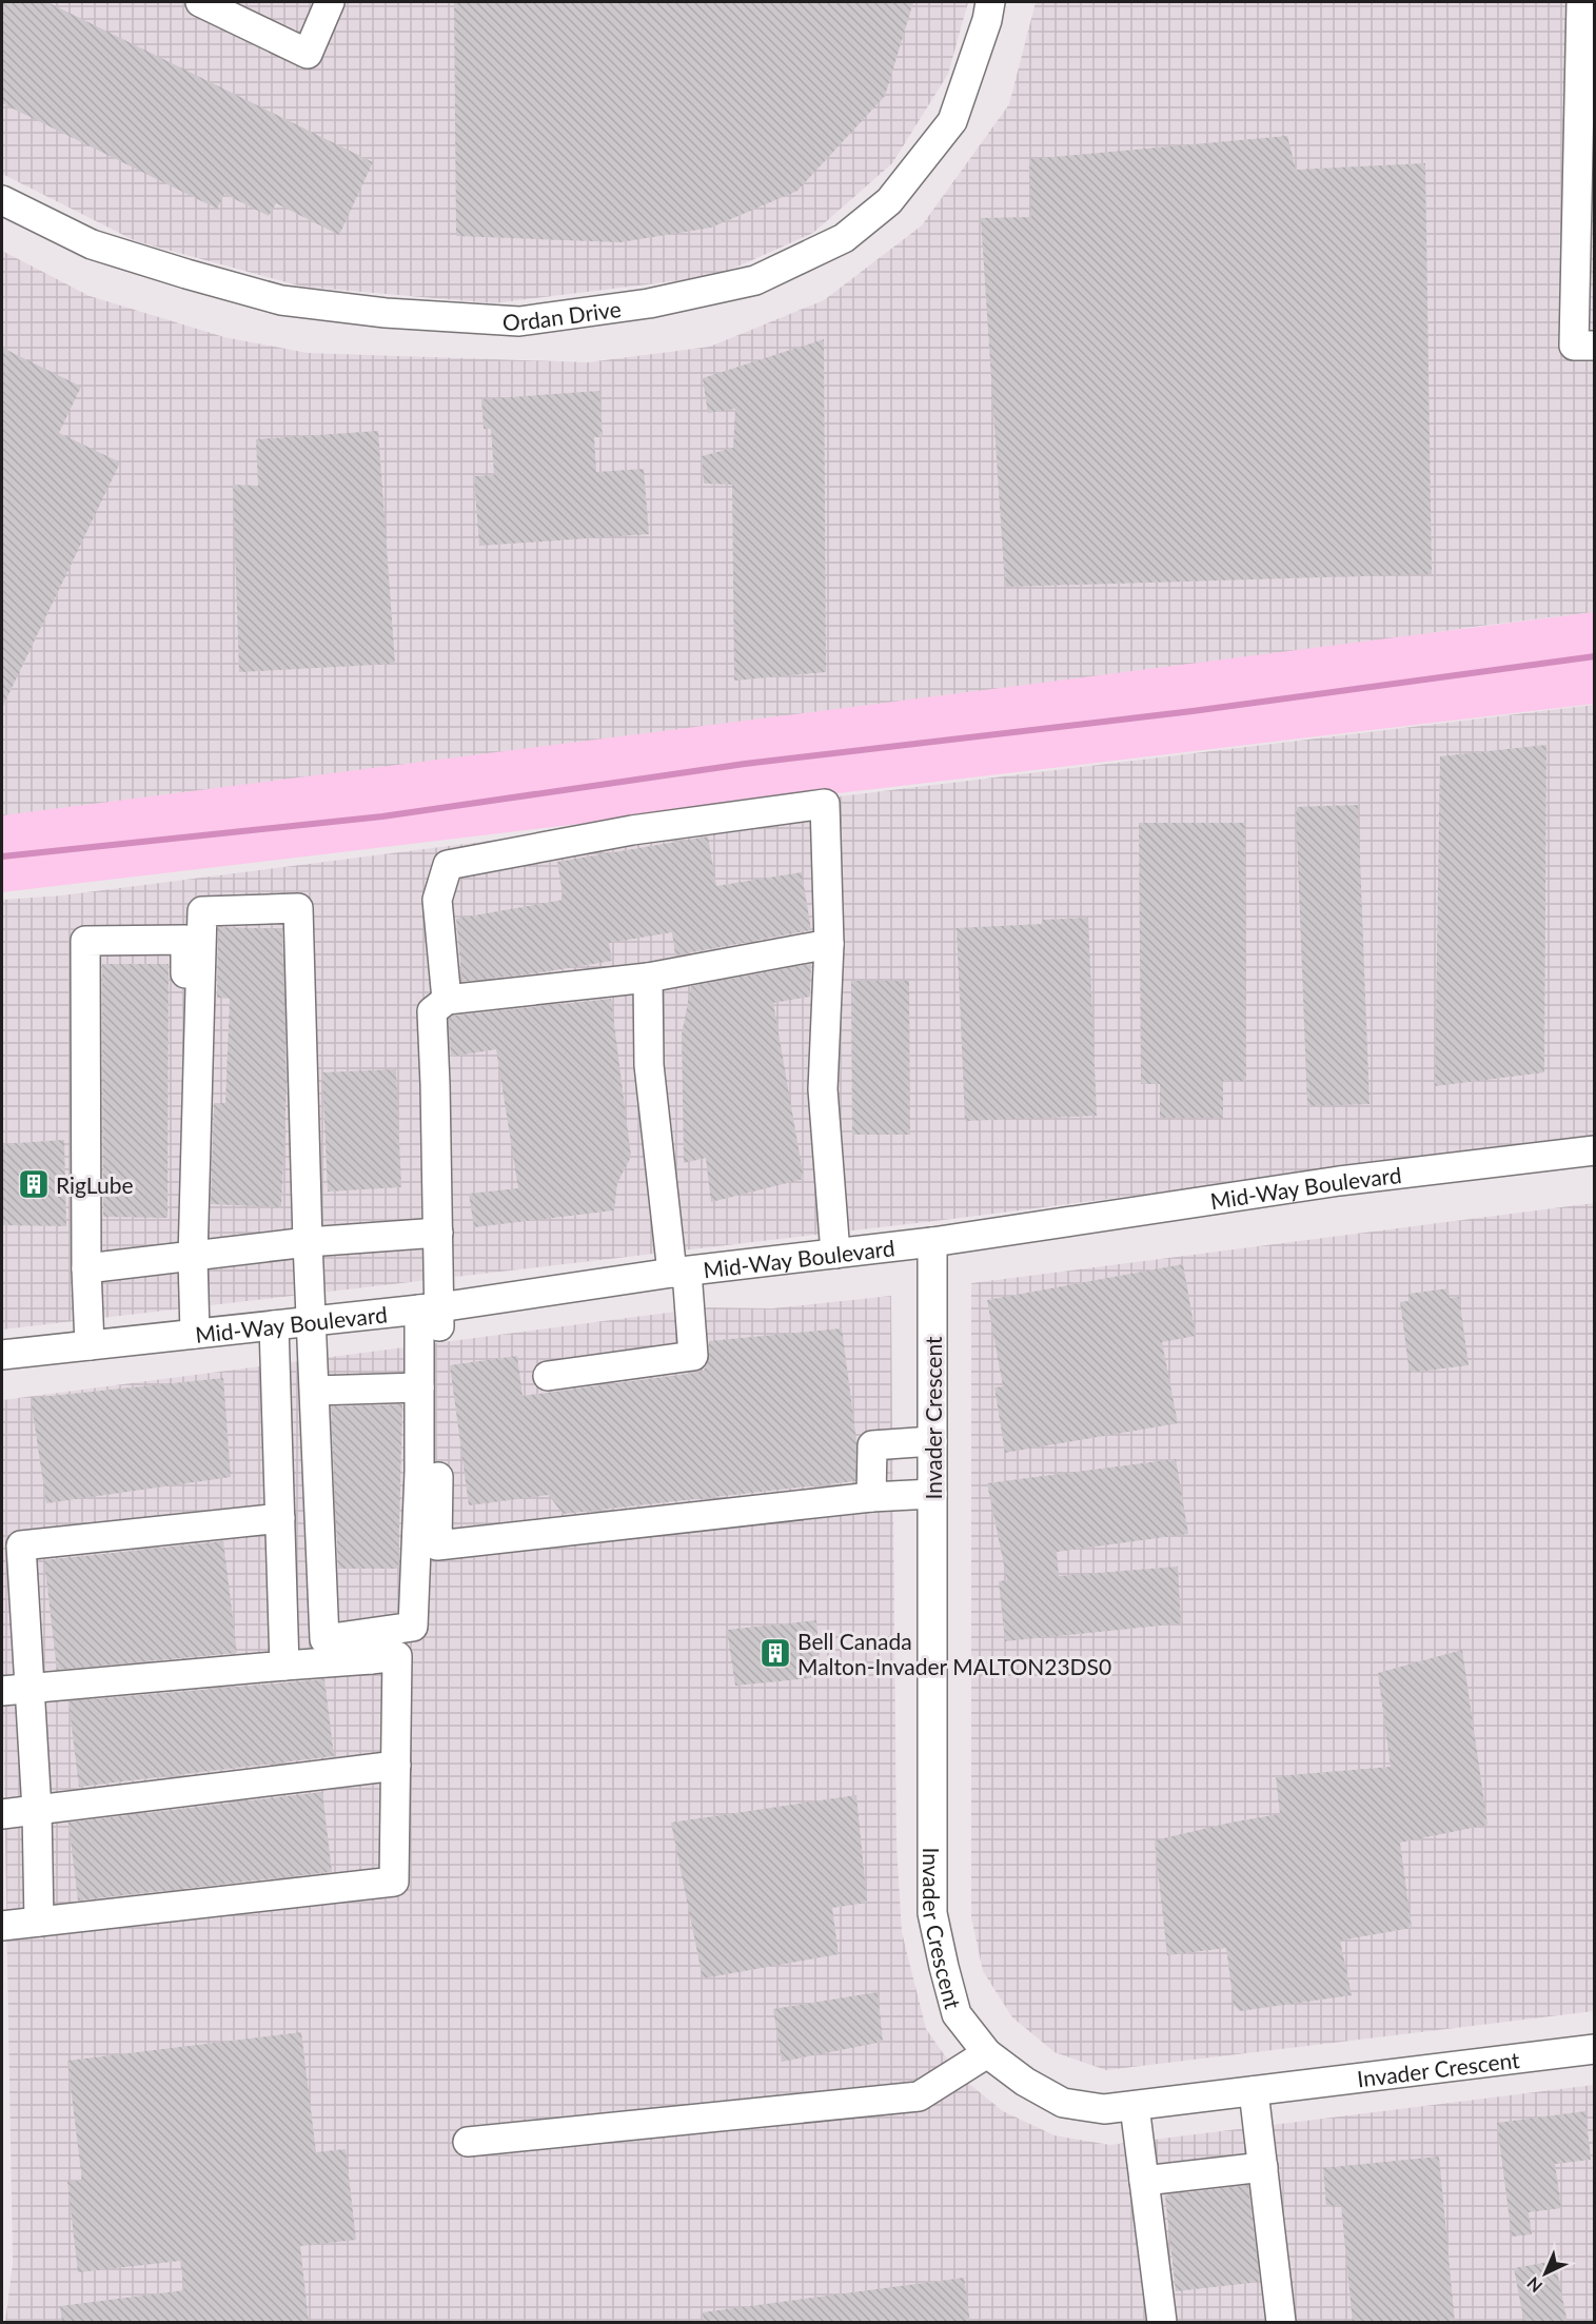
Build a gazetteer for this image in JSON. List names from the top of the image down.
{
  "streets": {
    "street": ["Ordan Drive", "Mid-Way Boulevard", "Invader Crescent"]
  },
  "crossings": [
    ["Mid-Way Boulevard", "Invader Crescent"]
  ],
  "places": {
    "building": ["RigLube", "Bell Canada Malton-Invader MALTON23DS0"]
  },
  "north": "bottom left"
}
